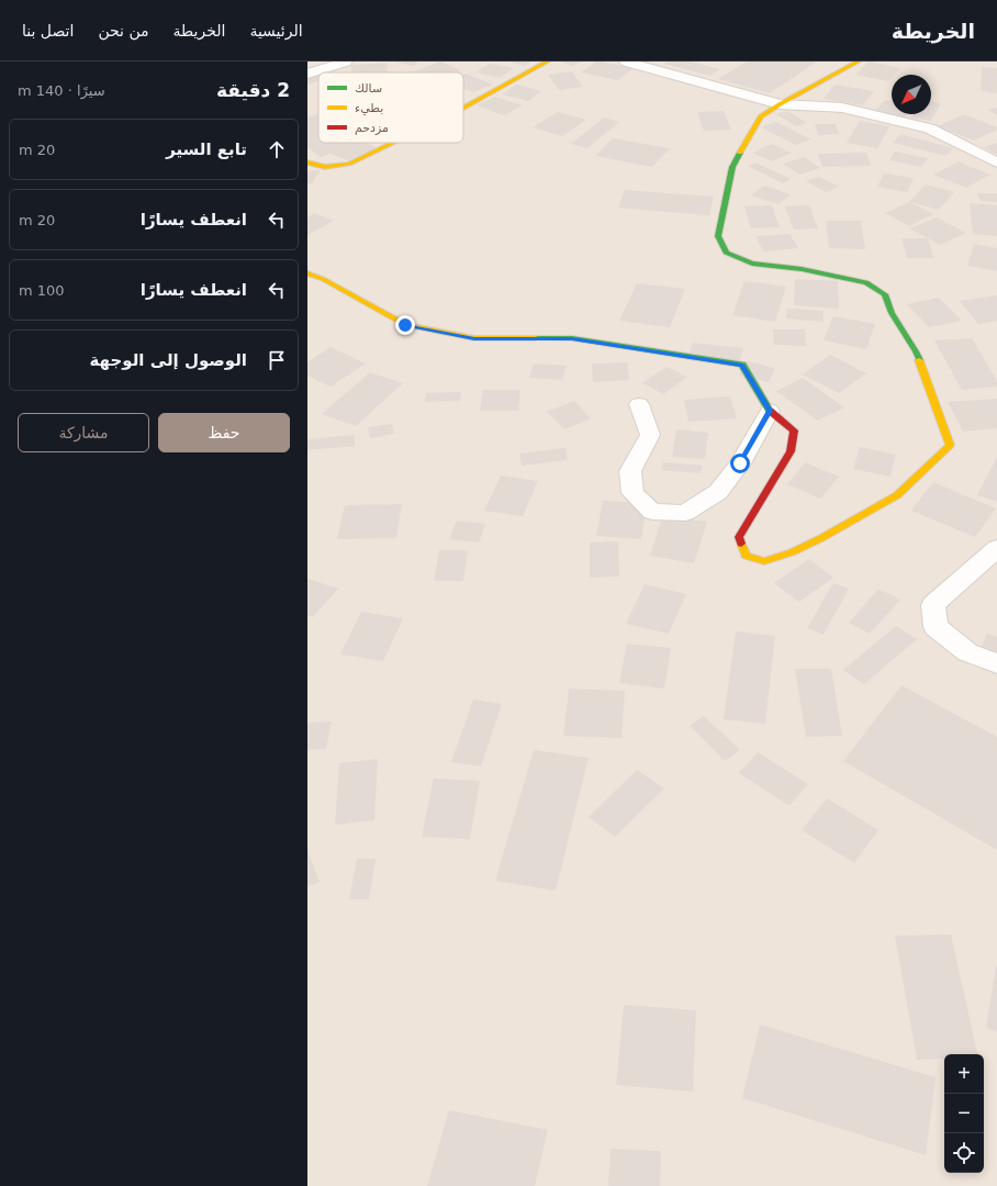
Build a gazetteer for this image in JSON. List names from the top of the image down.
{
  "legend": ["سالك", "بطيء", "مزدحم"],
  "north": "bottom left",
  "page": {
    "header": "الخريطة",
    "nav": [
      "الرئيسية",
      "الخريطة",
      "من نحن",
      "اتصل بنا"
    ],
    "heading": ["2 دقيقة", "سيرًا · 140 m"],
    "list": [
      ["تابع السير", "20 m"],
      ["انعطف يسارًا", "20 m"],
      ["انعطف يسارًا", "100 m"],
      "الوصول إلى الوجهة"
    ],
    "buttons": ["حفظ", "مشاركة"],
    "map_buttons": ["+", "−"]
  }
}
